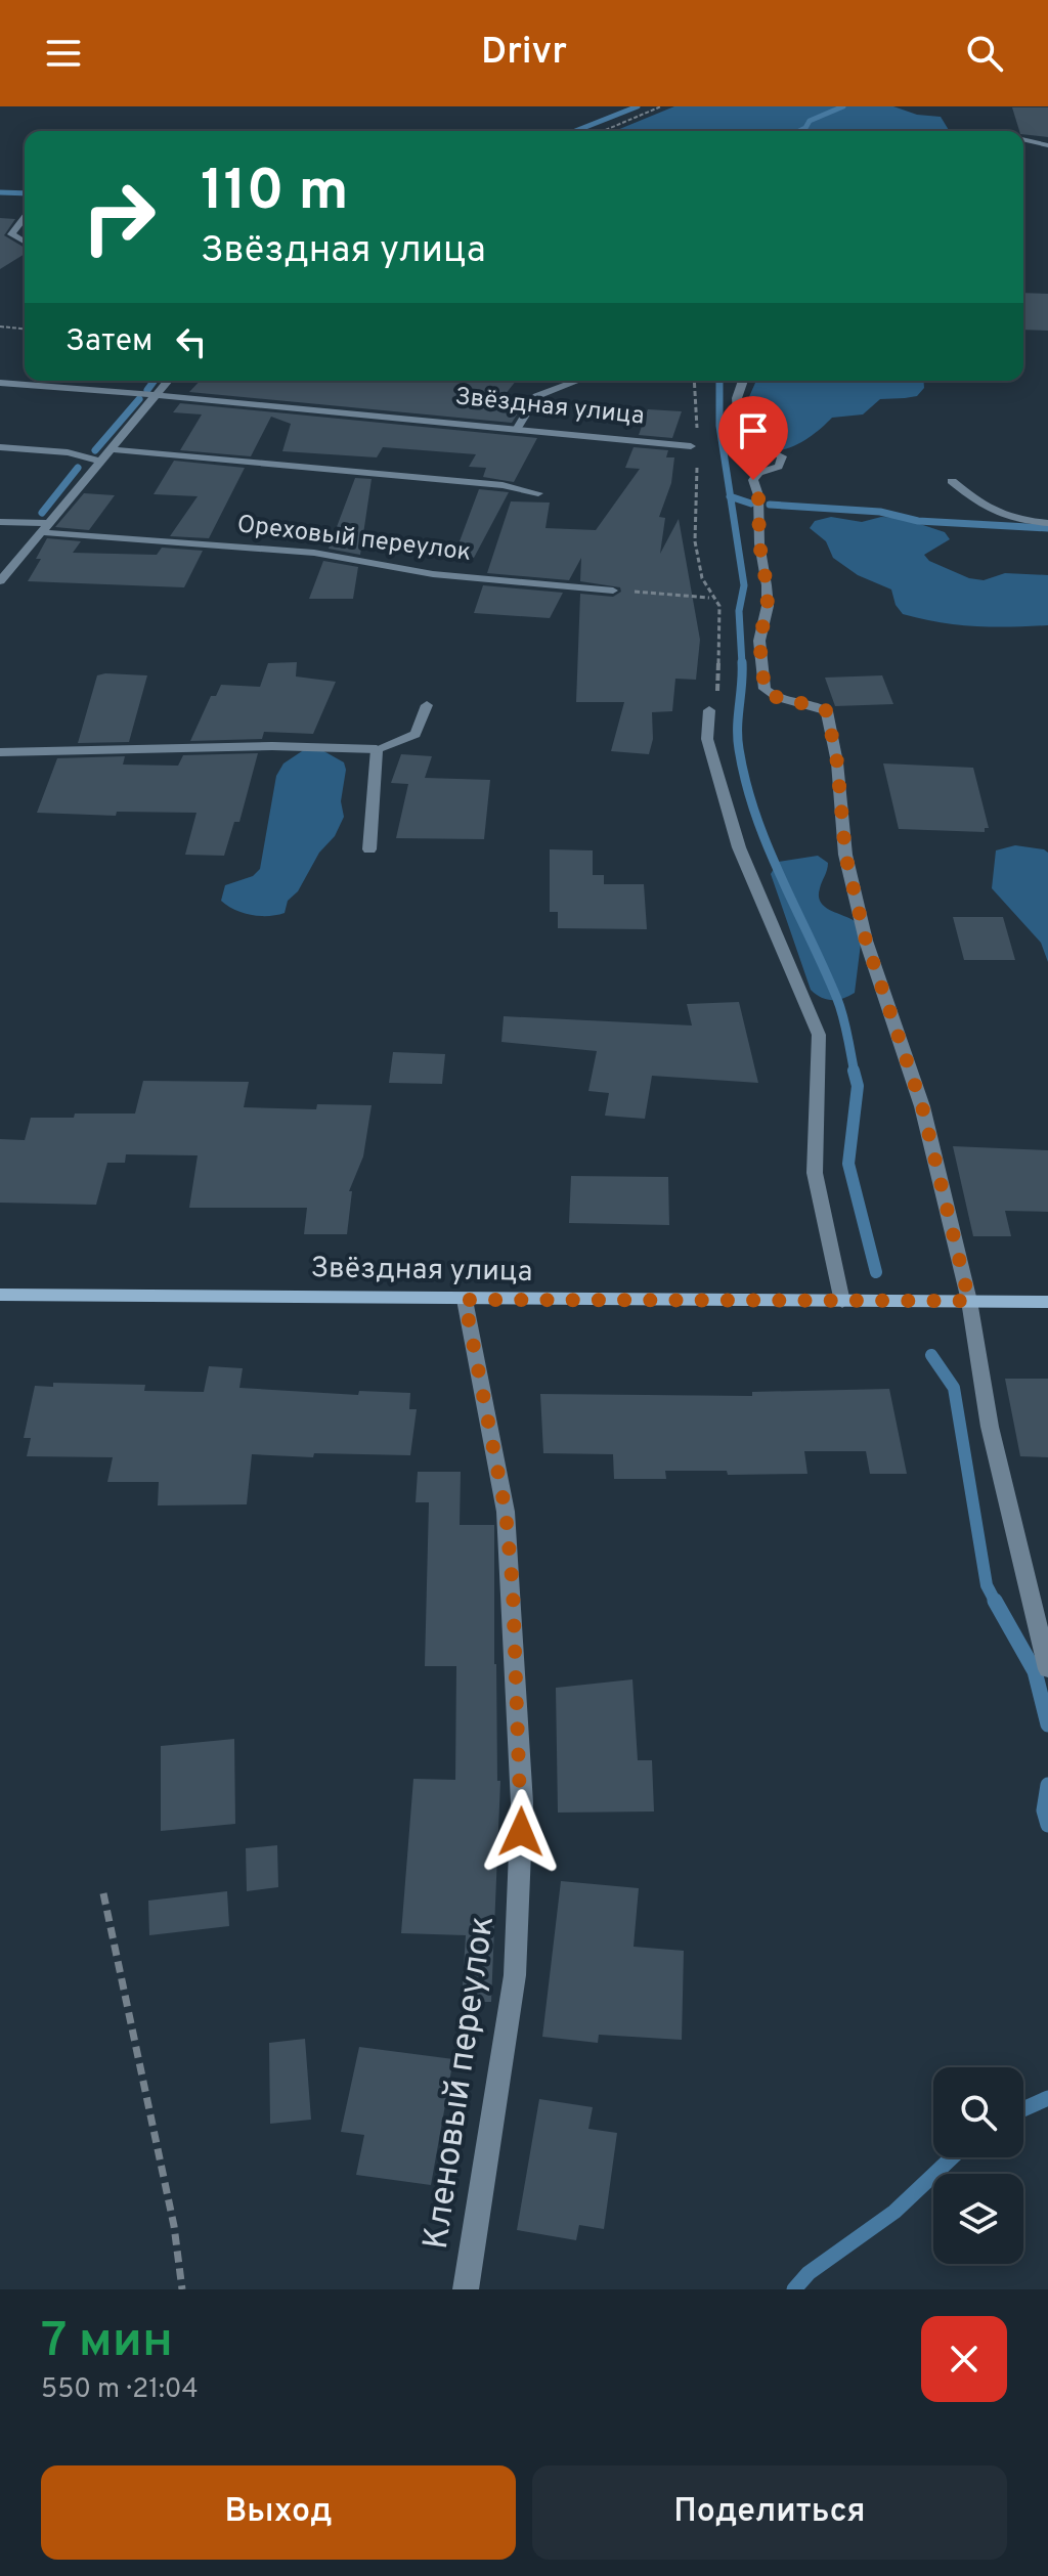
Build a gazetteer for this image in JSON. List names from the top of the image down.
{
  "streets": {
    "street": ["Звёздная улица", "Ореховый переулок", "Кленовый переулок"]
  },
  "crossings": [
    ["Звёздная улица", "Кленовый переулок"]
  ],
  "page": {
    "header": "Drivr",
    "turn": ["110 m", "Звёздная улица"],
    "then": "Затем",
    "heading": ["7 мин", "550 m · 21:04"],
    "buttons": ["Выход", "Поделиться"]
  }
}
